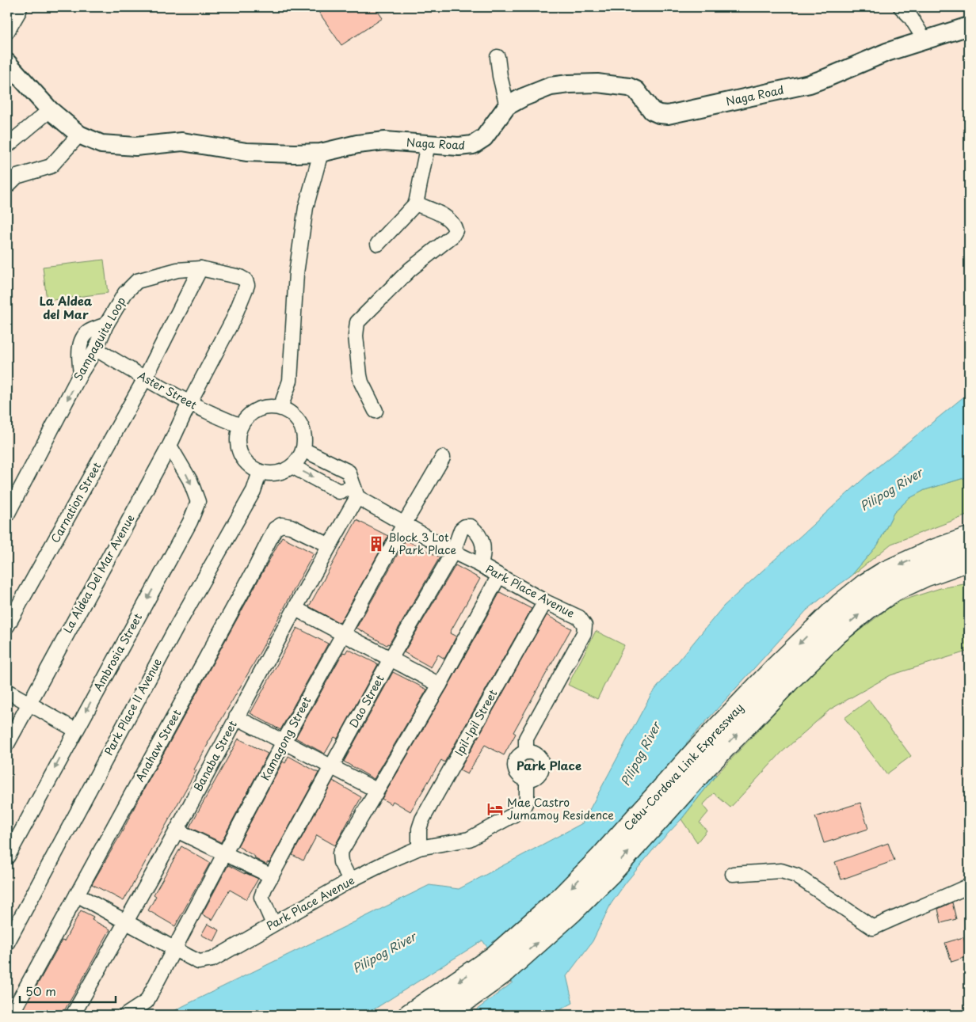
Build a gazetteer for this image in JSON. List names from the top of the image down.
{
  "streets": {
    "highway": ["Cebu-Cordova Link Expressway"],
    "street": [
      "Naga Road",
      "Sampaguita Loop",
      "Aster Street",
      "Carnation Street",
      "La Aldea Del Mar Avenue",
      "Park Place Avenue",
      "Ambrosia Street",
      "Dao Street",
      "Park Place II Avenue",
      "Ipil-Ipil Street",
      "Kamagong Street",
      "Anahaw Street",
      "Banaba Street"
    ]
  },
  "crossings": [
    ["Sampaguita Loop", "Aster Street"],
    ["Sampaguita Loop", "Carnation Street"],
    ["Sampaguita Loop", "La Aldea Del Mar Avenue"],
    ["Aster Street", "Carnation Street"],
    ["Aster Street", "La Aldea Del Mar Avenue"],
    ["Aster Street", "Park Place II Avenue"],
    ["La Aldea Del Mar Avenue", "Ambrosia Street"],
    ["Park Place Avenue", "Dao Street"],
    ["Park Place Avenue", "Ipil-Ipil Street"],
    ["Park Place Avenue", "Kamagong Street"],
    ["Park Place Avenue", "Anahaw Street"],
    ["Park Place Avenue", "Banaba Street"],
    ["Anahaw Street", "Banaba Street"]
  ],
  "one_way": ["Ambrosia Street"],
  "districts": ["La Aldea del Mar", "Park Place"],
  "water": ["Pilipog River"],
  "places": {
    "building": ["Block 3 Lot 4 Park Place"],
    "hotel": ["Mae Castro Jumamoy Residence"]
  },
  "scale_bar": "50 m"
}
